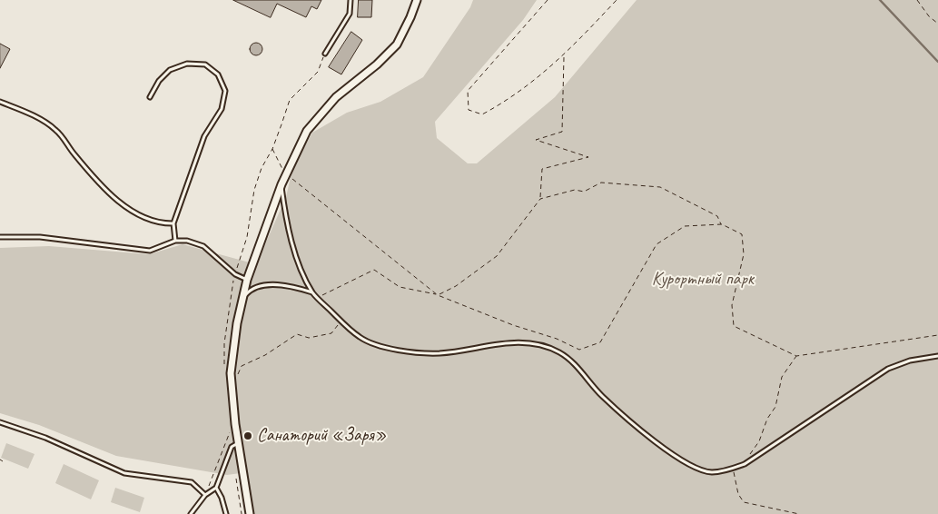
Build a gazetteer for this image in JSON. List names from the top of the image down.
{
  "parks": ["Курортный парк"],
  "places": ["Санаторий «Заря»"]
}
